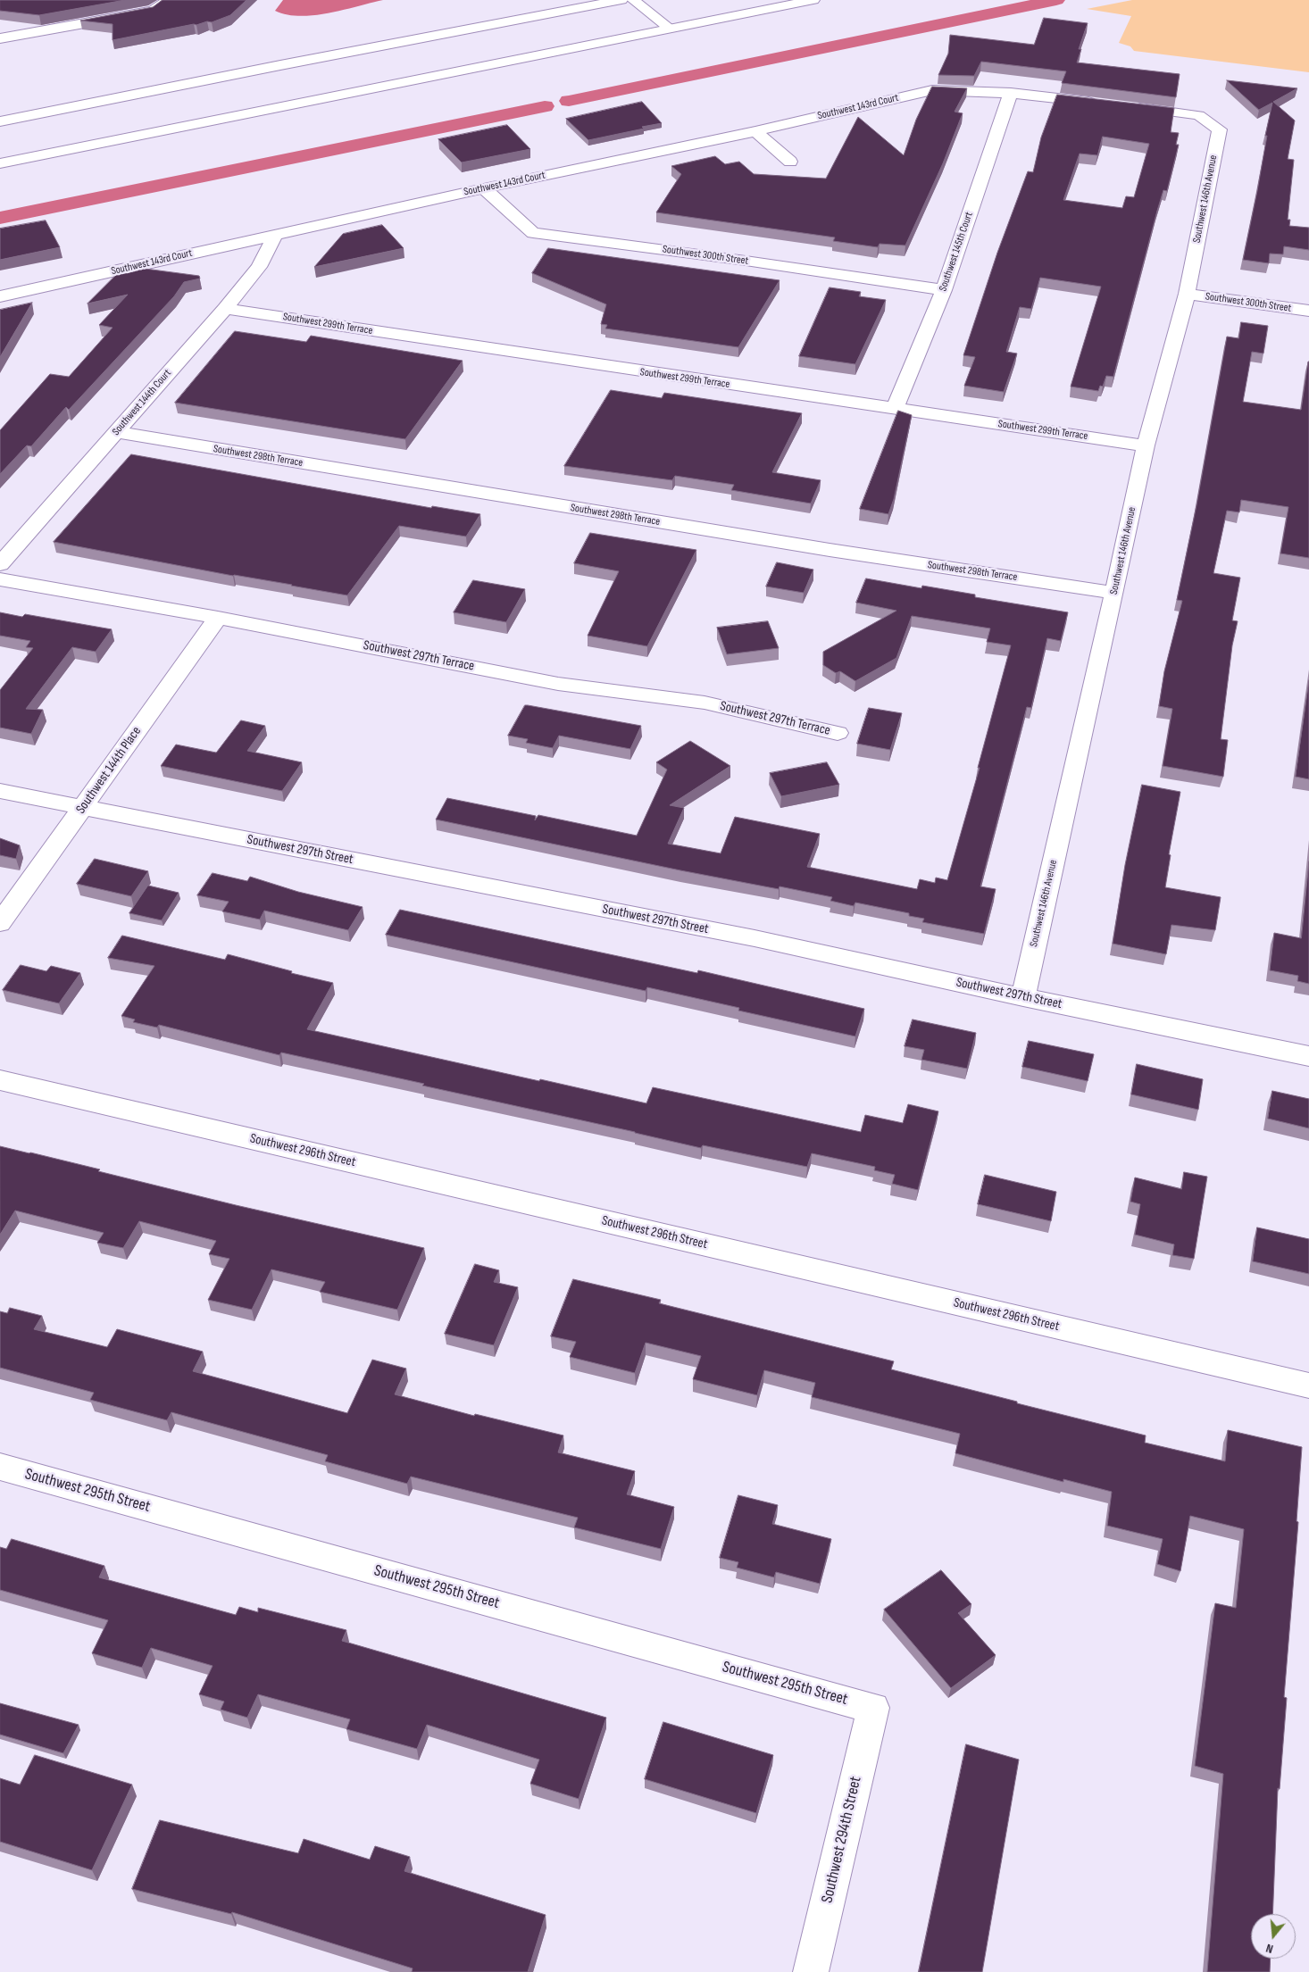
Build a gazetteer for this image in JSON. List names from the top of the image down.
{
  "streets": {
    "main road": [
      "Southwest 143rd Court",
      "Southwest 146th Avenue",
      "Southwest 145th Court",
      "Southwest 300th Street",
      "Southwest 299th Terrace",
      "Southwest 144th Court",
      "Southwest 298th Terrace",
      "Southwest 297th Terrace",
      "Southwest 144th Place",
      "Southwest 297th Street",
      "Southwest 296th Street",
      "Southwest 295th Street",
      "Southwest 294th Street"
    ]
  },
  "crossings": [
    ["Southwest 143rd Court", "Southwest 145th Court"],
    ["Southwest 143rd Court", "Southwest 300th Street"],
    ["Southwest 143rd Court", "Southwest 144th Court"],
    ["Southwest 146th Avenue", "Southwest 300th Street"],
    ["Southwest 146th Avenue", "Southwest 299th Terrace"],
    ["Southwest 146th Avenue", "Southwest 298th Terrace"],
    ["Southwest 146th Avenue", "Southwest 297th Street"],
    ["Southwest 145th Court", "Southwest 300th Street"],
    ["Southwest 145th Court", "Southwest 299th Terrace"],
    ["Southwest 299th Terrace", "Southwest 144th Court"],
    ["Southwest 144th Court", "Southwest 298th Terrace"],
    ["Southwest 297th Terrace", "Southwest 144th Place"],
    ["Southwest 144th Place", "Southwest 297th Street"],
    ["Southwest 295th Street", "Southwest 294th Street"]
  ],
  "north": "bottom"
}
